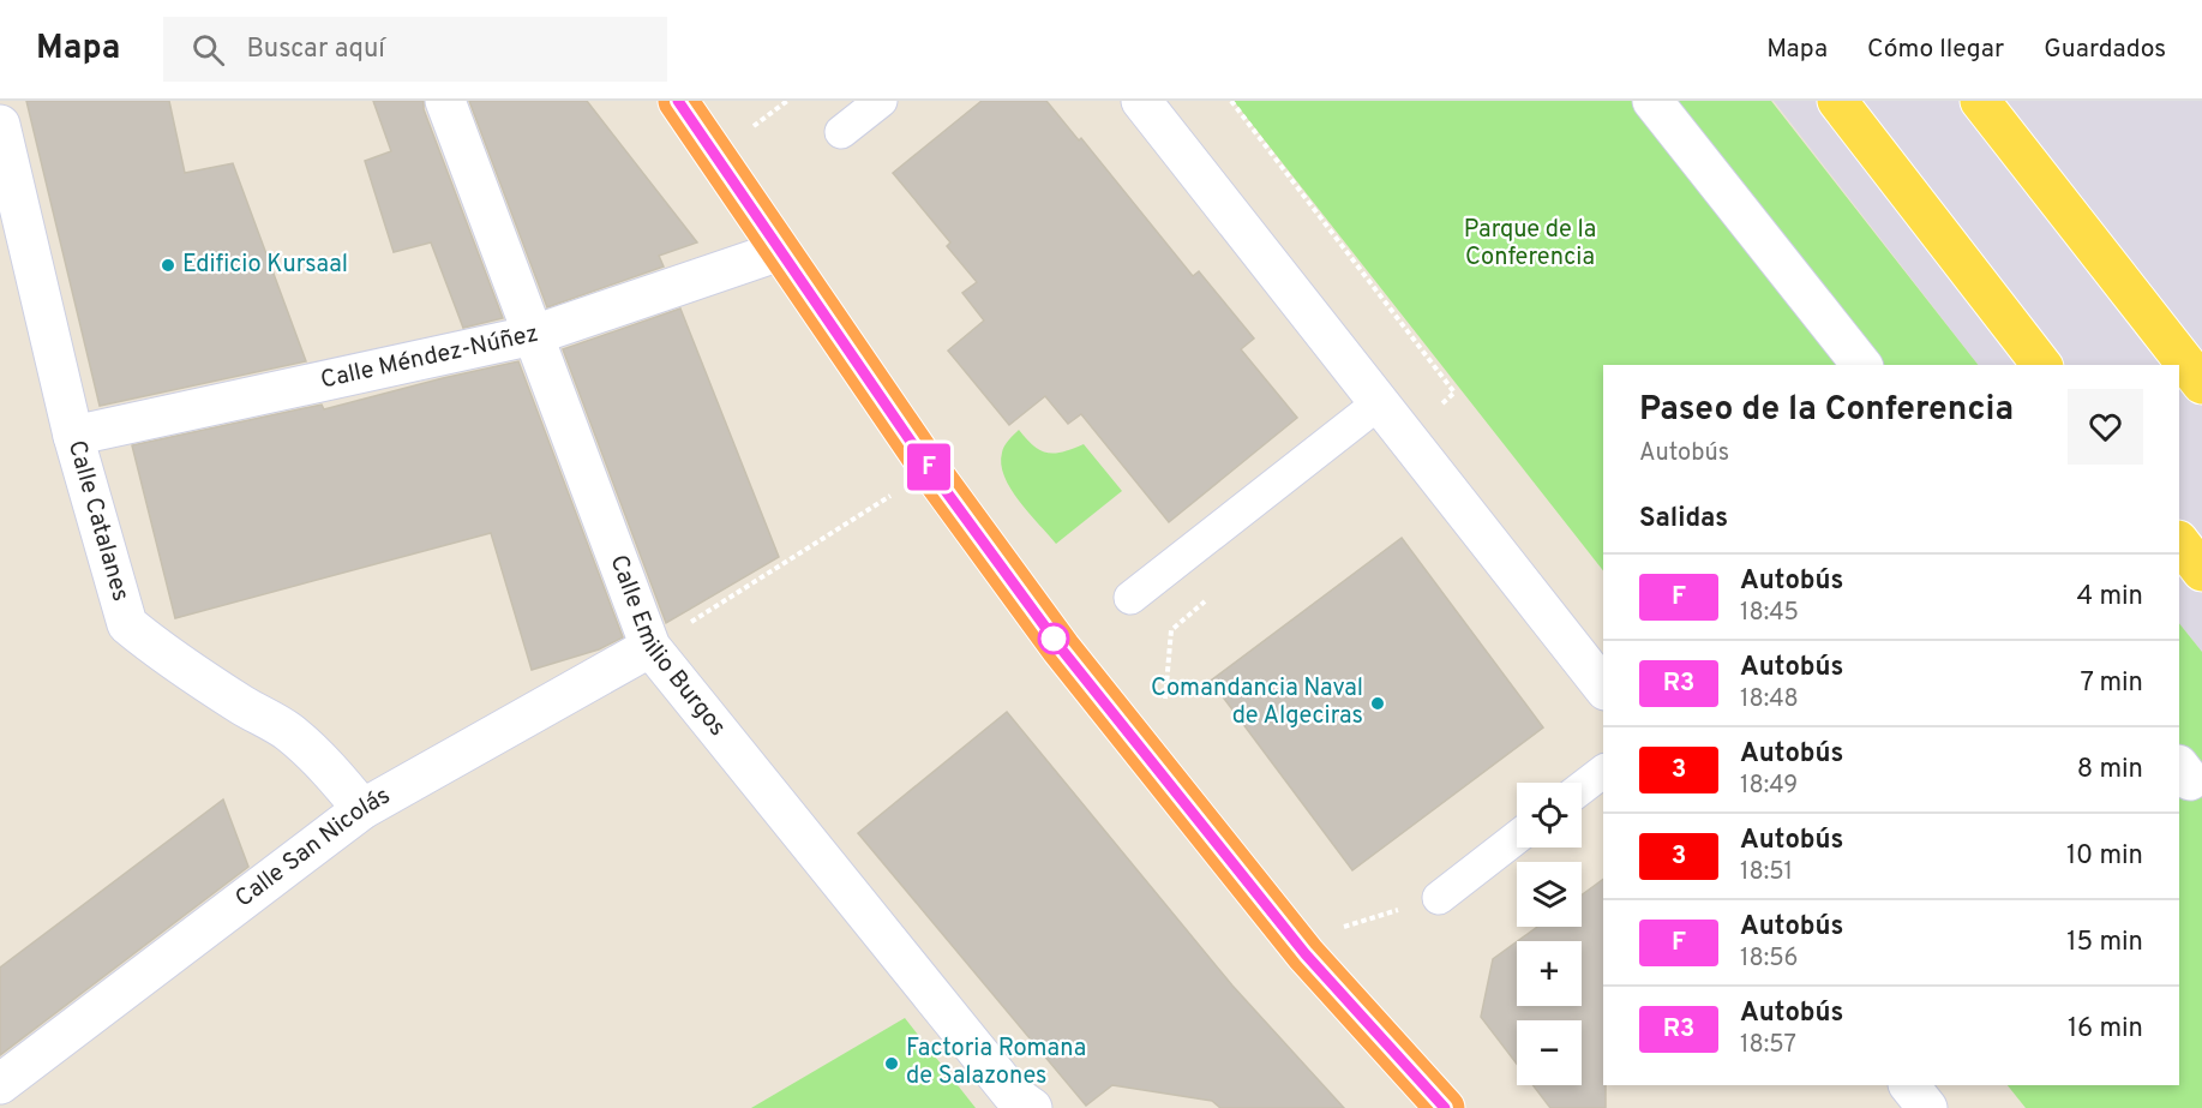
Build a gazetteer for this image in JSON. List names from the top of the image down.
{
  "streets": {
    "street": [
      "Calle Méndez-Núñez",
      "Calle Catalanes",
      "Calle Emilio Burgos",
      "Calle San Nicolás"
    ]
  },
  "crossings": [
    ["Calle Méndez-Núñez", "Calle Catalanes"],
    ["Calle Méndez-Núñez", "Calle Emilio Burgos"],
    ["Calle Catalanes", "Calle San Nicolás"],
    ["Calle Emilio Burgos", "Calle San Nicolás"]
  ],
  "parks": ["Parque de la Conferencia"],
  "places": ["Edificio Kursaal", "Comandancia Naval de Algeciras", "Factoria Romana de Salazones"],
  "lines": ["bus line F"],
  "page": {
    "header": "Mapa",
    "search": "Buscar aquí",
    "nav": ["Mapa", "Cómo llegar", "Guardados"],
    "on_map": "F",
    "heading": [
      ["Paseo de la Conferencia", "Autobús"],
      "Salidas"
    ],
    "list": [
      {
        "mark": "F",
        "name": "Autobús",
        "note": "18:45",
        "value": "4 min"
      },
      {
        "mark": "R3",
        "name": "Autobús",
        "note": "18:48",
        "value": "7 min"
      },
      {
        "mark": "3",
        "name": "Autobús",
        "note": "18:49",
        "value": "8 min"
      },
      {
        "mark": "3",
        "name": "Autobús",
        "note": "18:51",
        "value": "10 min"
      },
      {
        "mark": "F",
        "name": "Autobús",
        "note": "18:56",
        "value": "15 min"
      },
      {
        "mark": "R3",
        "name": "Autobús",
        "note": "18:57",
        "value": "16 min"
      }
    ],
    "map_buttons": ["+", "−"]
  }
}
